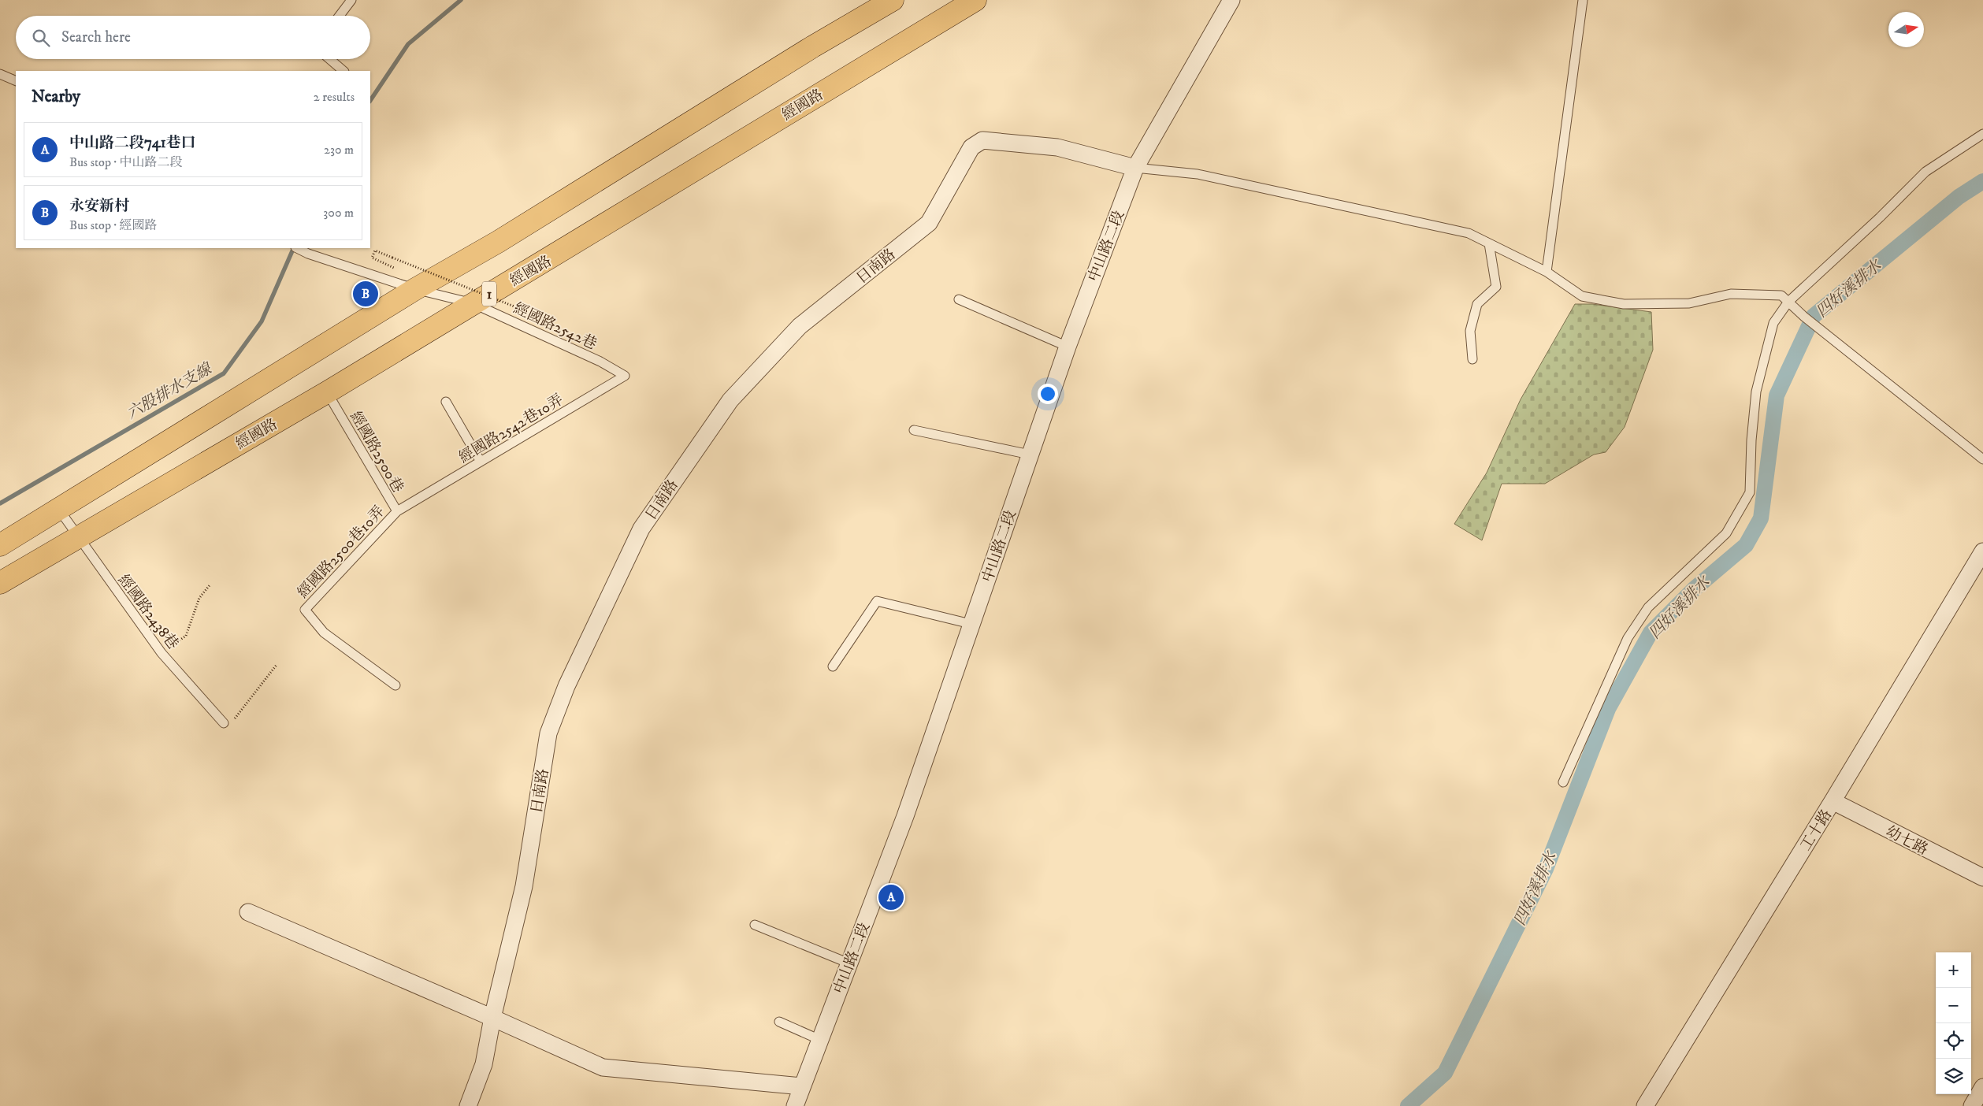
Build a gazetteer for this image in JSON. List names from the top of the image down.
{
  "streets": {
    "main road": ["經國路", "1"],
    "street": [
      "中山路二段",
      "日南路",
      "工十路",
      "幼七路"
    ],
    "lane": [
      "經國路2542巷",
      "經國路2542巷10弄",
      "經國路2500巷",
      "經國路2500巷10弄",
      "經國路2438巷"
    ]
  },
  "crossings": [
    ["經國路", "經國路2542巷"],
    ["經國路", "經國路2500巷"],
    ["經國路", "經國路2438巷"],
    ["中山路二段", "日南路"],
    ["經國路2542巷", "經國路2542巷10弄"],
    ["經國路2542巷10弄", "經國路2500巷"],
    ["經國路2500巷", "經國路2500巷10弄"],
    ["工十路", "幼七路"]
  ],
  "water": ["四好溪排水", "六股排水支線"],
  "north": "right",
  "page": {
    "search": "Search here",
    "heading": ["Nearby", "2 results"],
    "list": [
      {
        "mark": "A",
        "name": "中山路二段741巷口",
        "note": "Bus stop · 中山路二段",
        "value": "230 m"
      },
      {
        "mark": "B",
        "name": "永安新村",
        "note": "Bus stop · 經國路",
        "value": "300 m"
      }
    ],
    "pins": ["B", "A"],
    "map_buttons": ["+", "−"]
  }
}
